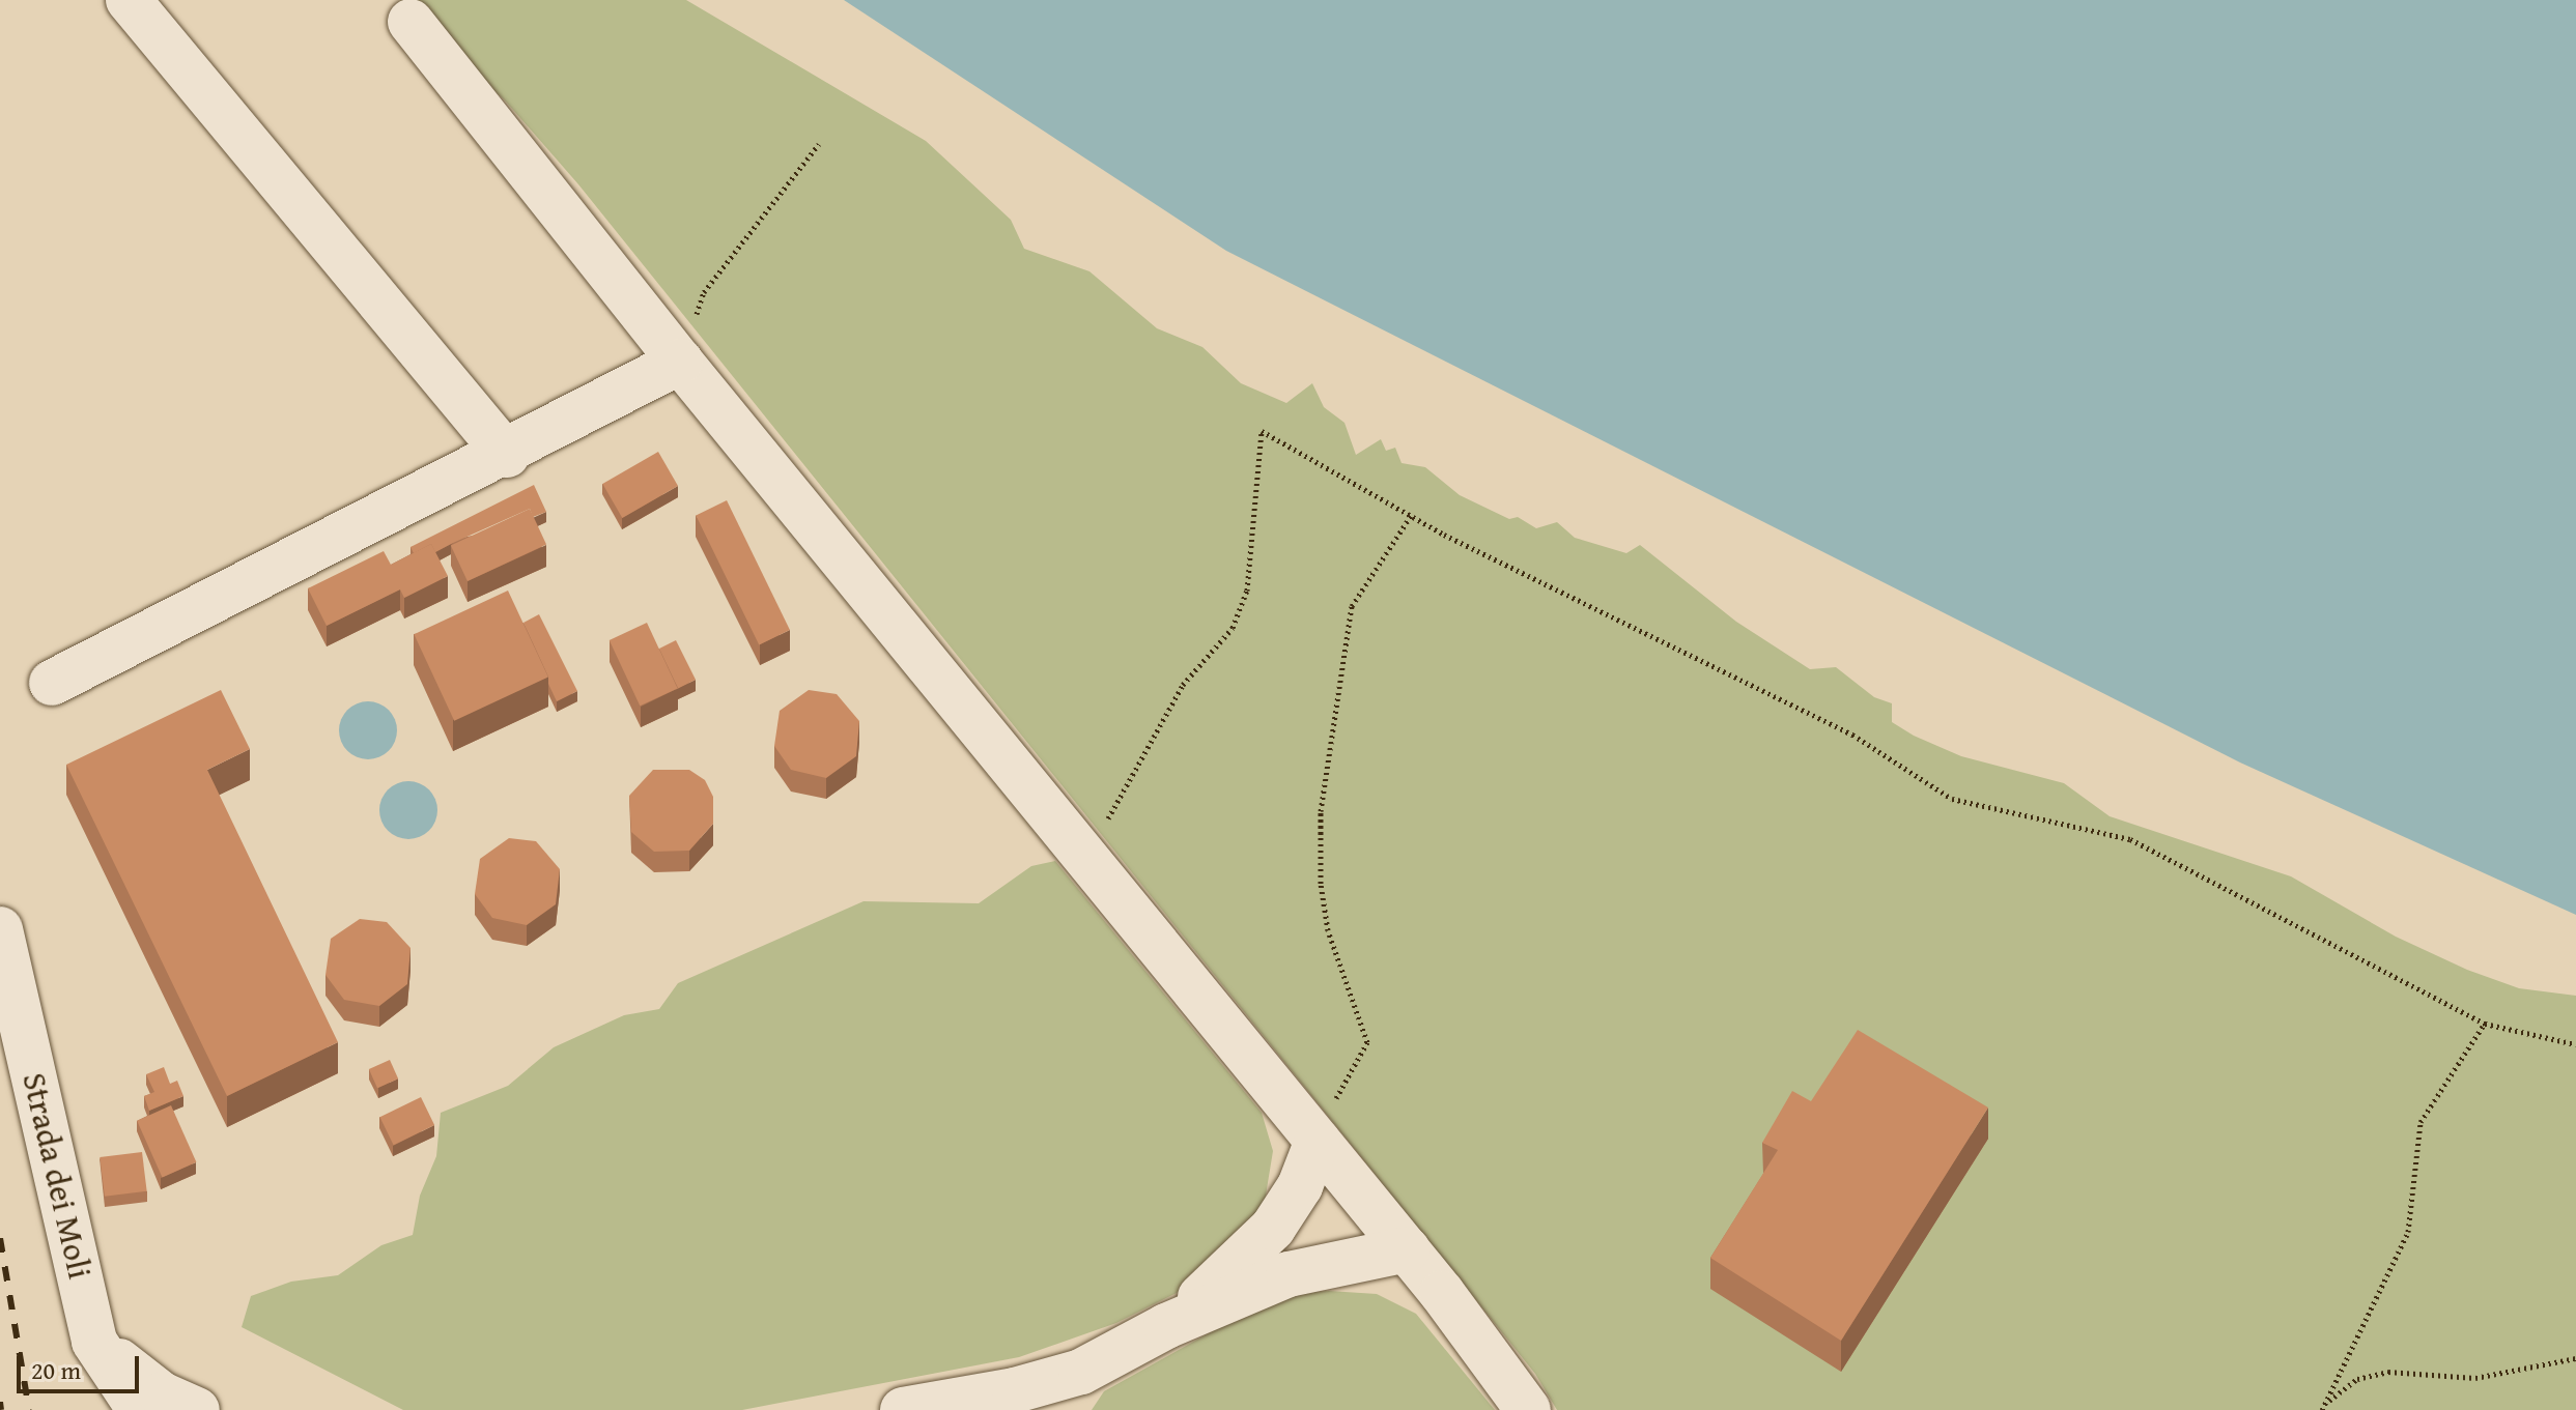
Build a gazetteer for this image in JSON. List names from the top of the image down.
{
  "streets": {
    "street": ["Strada dei Moli"]
  },
  "scale_bar": "20 m"
}
